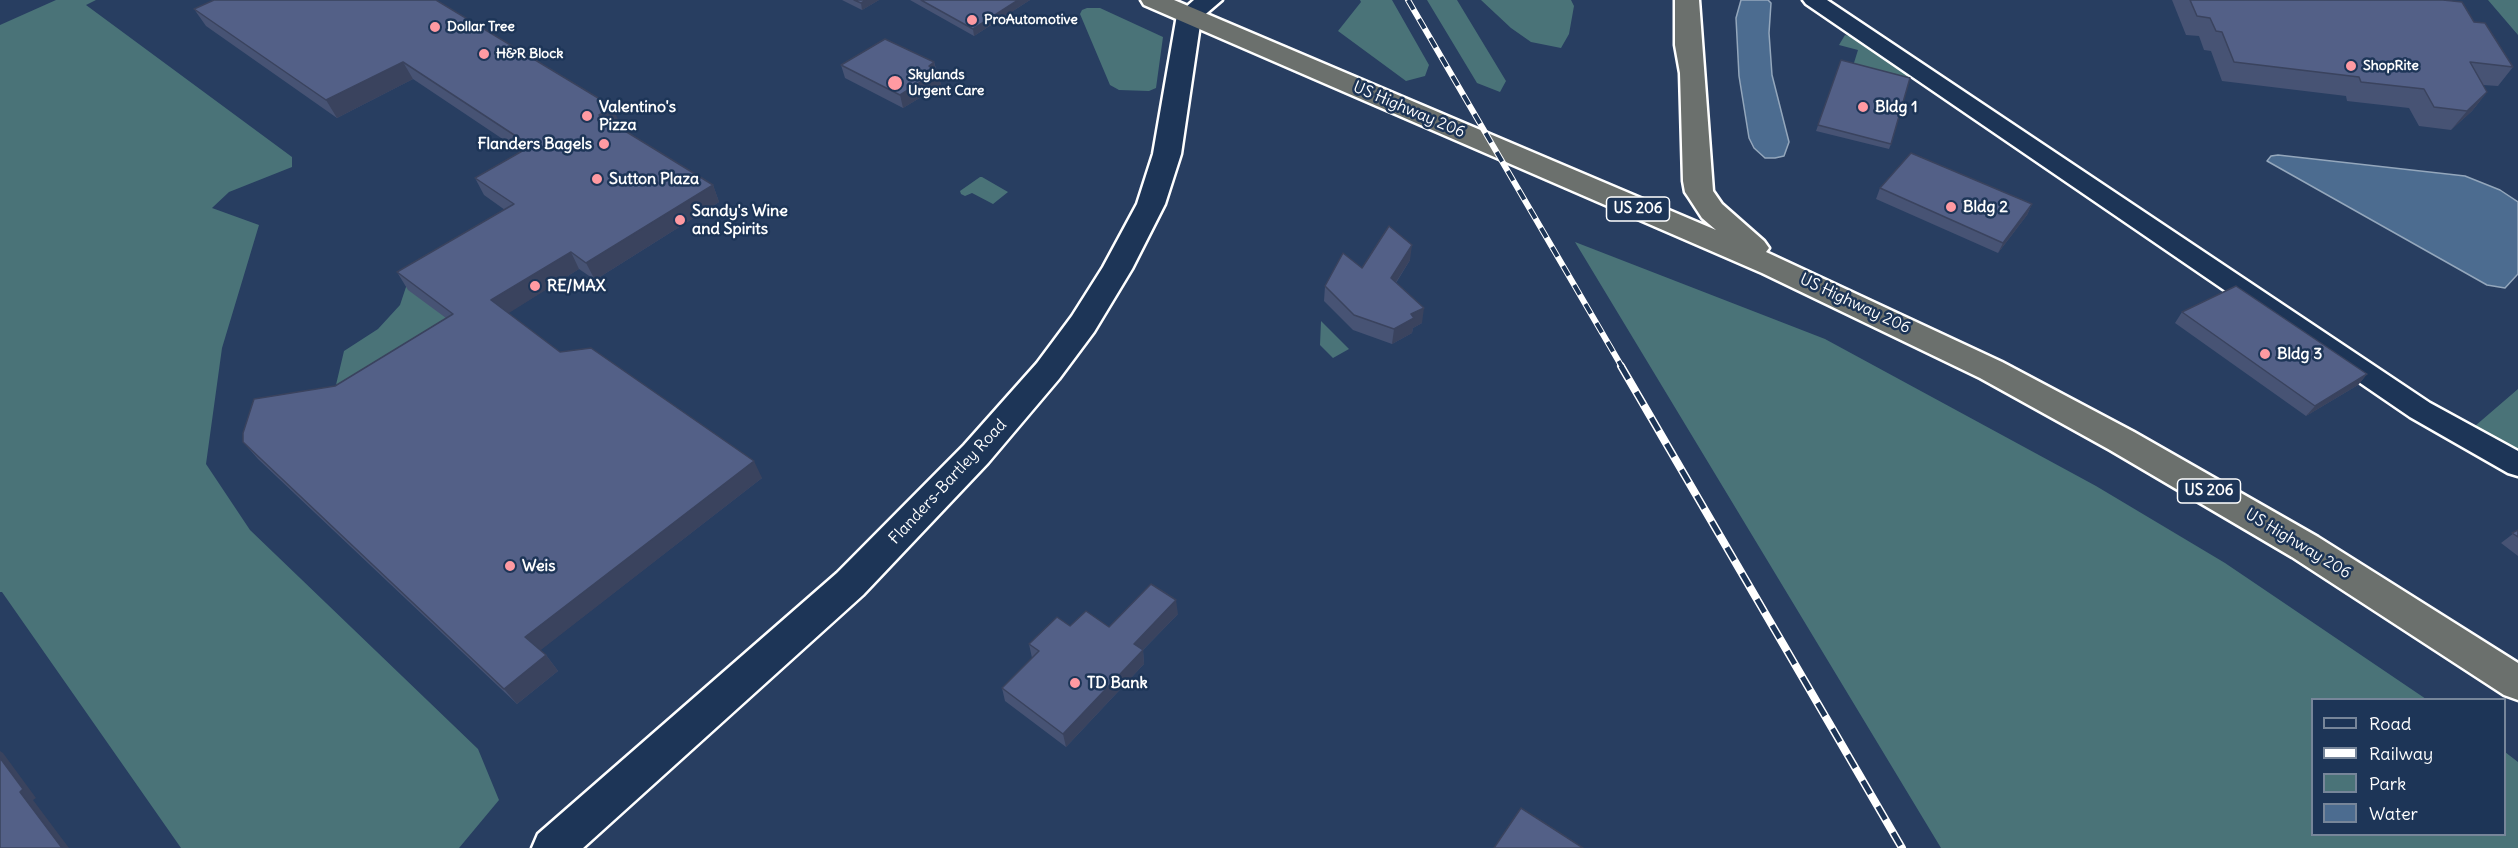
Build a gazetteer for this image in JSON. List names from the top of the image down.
{
  "streets": {
    "highway": ["US Highway 206", "US 206"],
    "street": ["Flanders-Bartley Road"]
  },
  "crossings": [
    ["US Highway 206", "Flanders-Bartley Road"]
  ],
  "places": [
    "ProAutomotive",
    "Dollar Tree",
    "H&R Block",
    "ShopRite",
    "Skylands Urgent Care",
    "Bldg 1",
    "Valentino's Pizza",
    "Flanders Bagels",
    "Sutton Plaza",
    "Bldg 2",
    "Sandy's Wine and Spirits",
    "RE/MAX",
    "Bldg 3",
    "Weis",
    "TD Bank"
  ],
  "legend": [
    "Road",
    "Railway",
    "Park",
    "Water"
  ]
}
